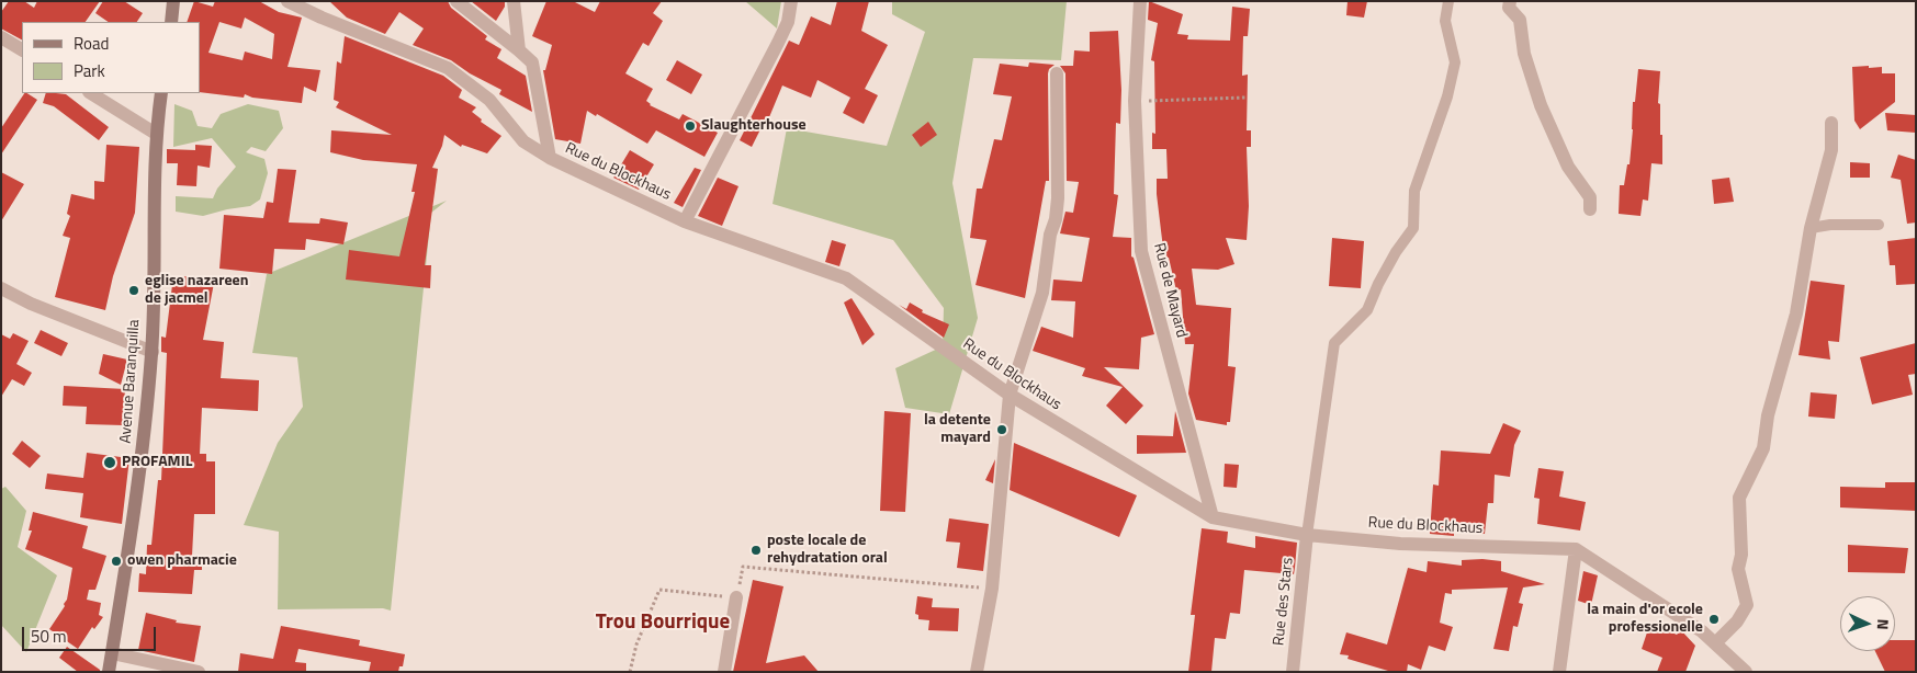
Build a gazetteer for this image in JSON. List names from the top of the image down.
{
  "streets": {
    "main road": ["Avenue Baranquilla"],
    "street": ["Rue du Blockhaus", "Rue de Mayard", "Rue des Stars"]
  },
  "crossings": [
    ["Rue du Blockhaus", "Rue de Mayard"],
    ["Rue du Blockhaus", "Rue des Stars"]
  ],
  "districts": ["Trou Bourrique"],
  "places": [
    "Slaughterhouse",
    "eglise nazareen de jacmel",
    "la detente mayard",
    "PROFAMIL",
    "poste locale de rehydratation oral",
    "owen pharmacie",
    "la main d'or ecole professionelle"
  ],
  "legend": ["Road", "Park"],
  "scale_bar": "50 m",
  "north": "right"
}
